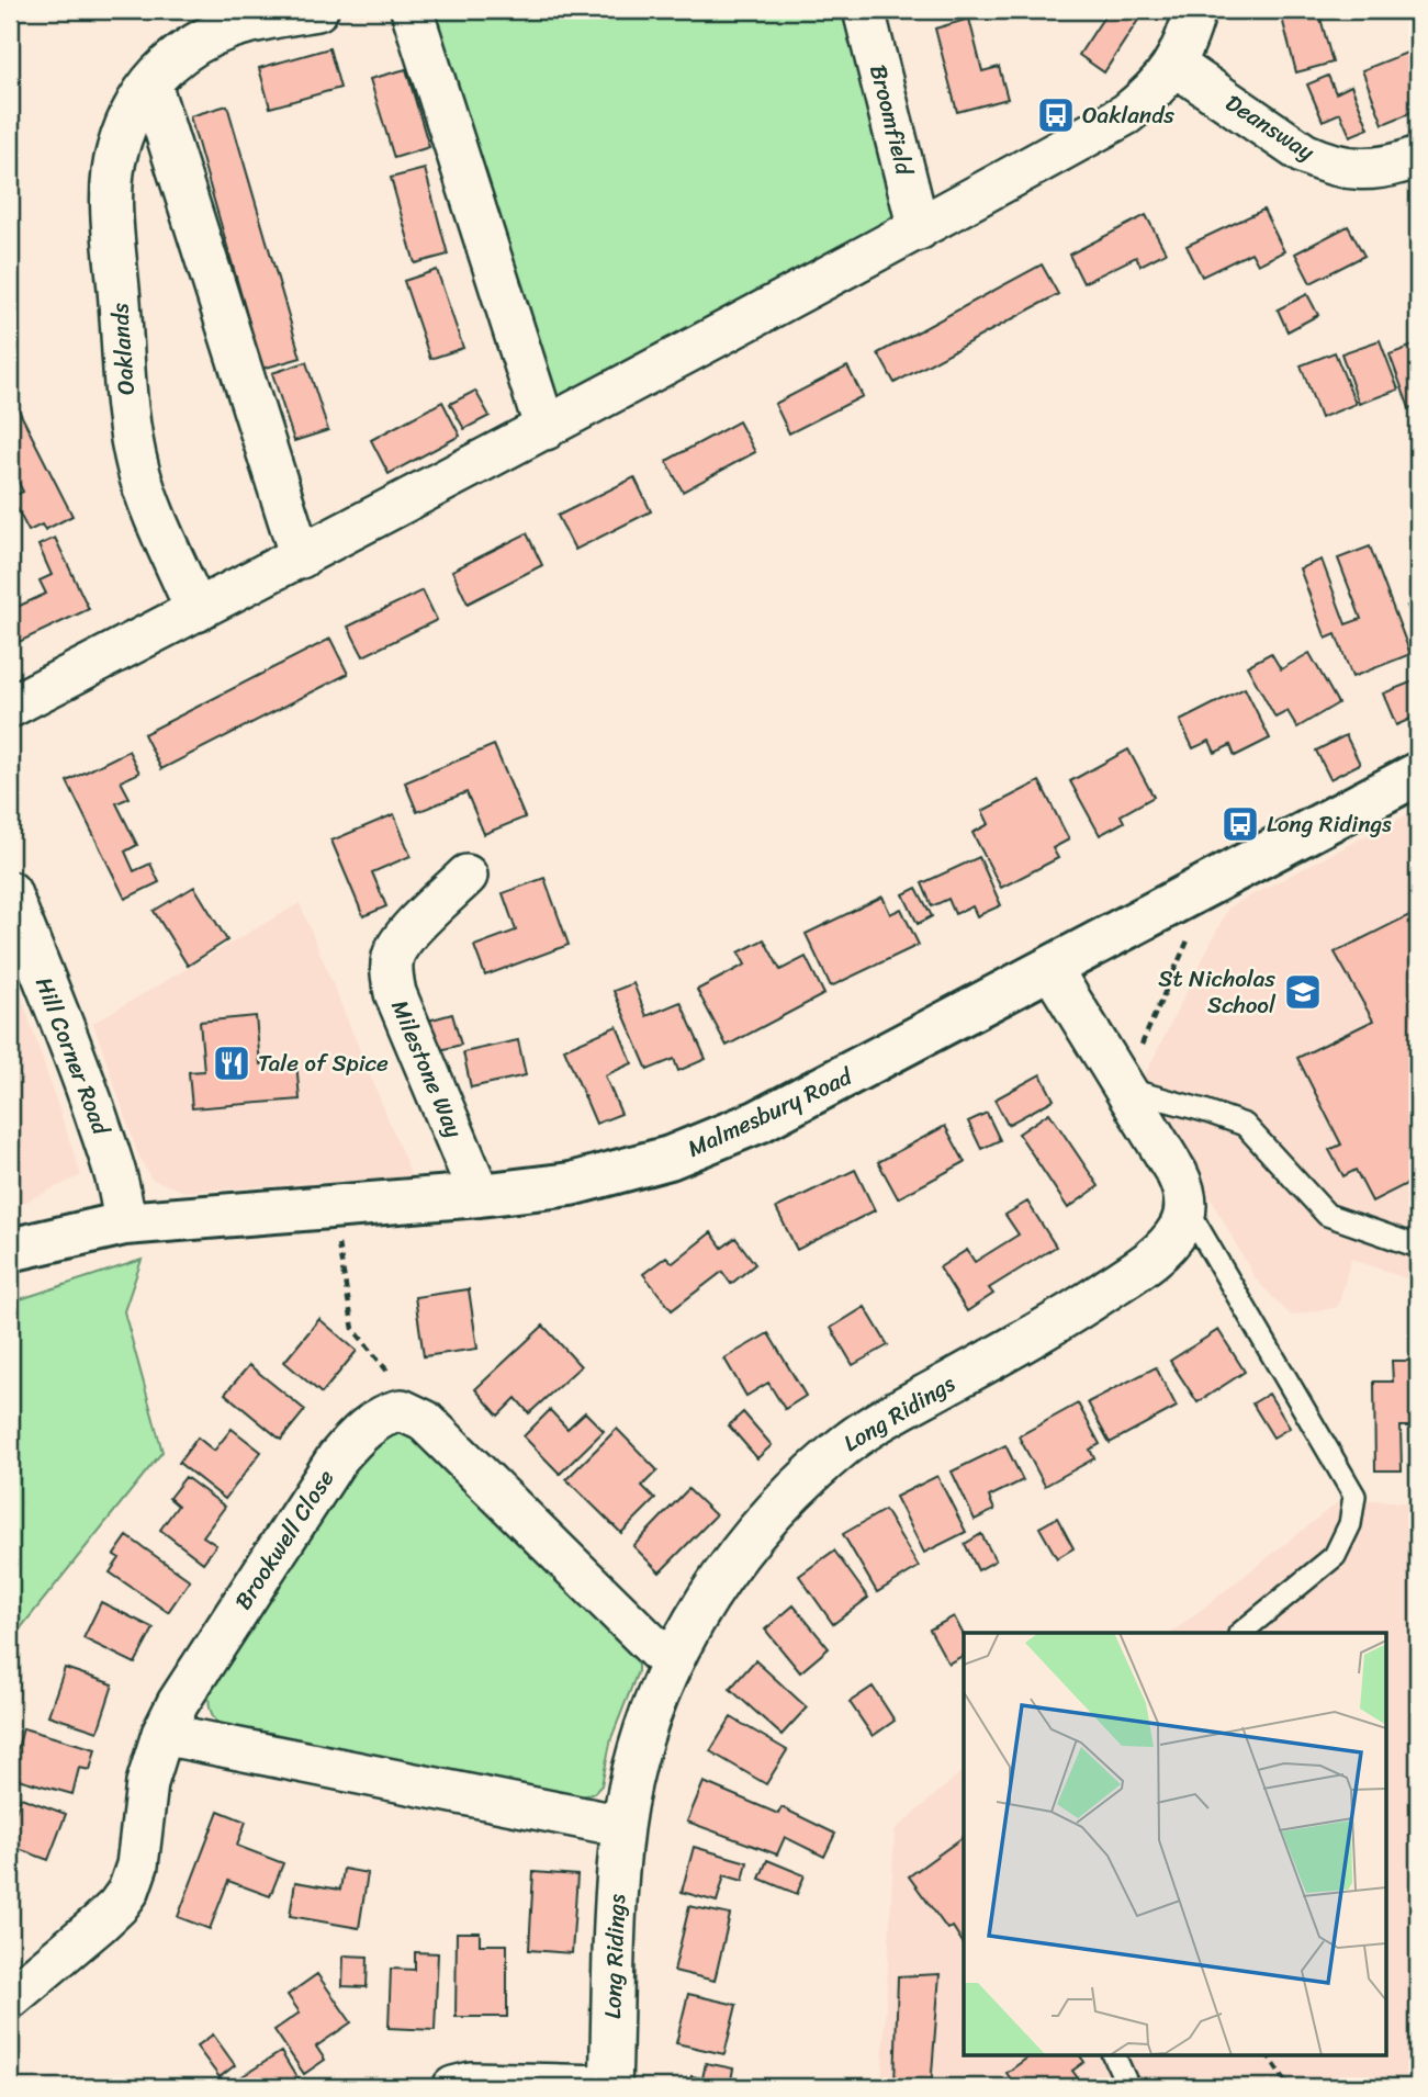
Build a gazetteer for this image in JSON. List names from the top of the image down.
{
  "streets": {
    "main road": ["Malmesbury Road"],
    "street": [
      "Broomfield",
      "Deansway",
      "Oaklands",
      "Hill Corner Road",
      "Milestone Way",
      "Long Ridings",
      "Brookwell Close"
    ]
  },
  "crossings": [
    ["Hill Corner Road", "Malmesbury Road"],
    ["Milestone Way", "Malmesbury Road"]
  ],
  "places": {
    "bus stop": ["Oaklands", "Long Ridings"],
    "school or university": ["St Nicholas School"],
    "restaurant": ["Tale of Spice"]
  }
}
